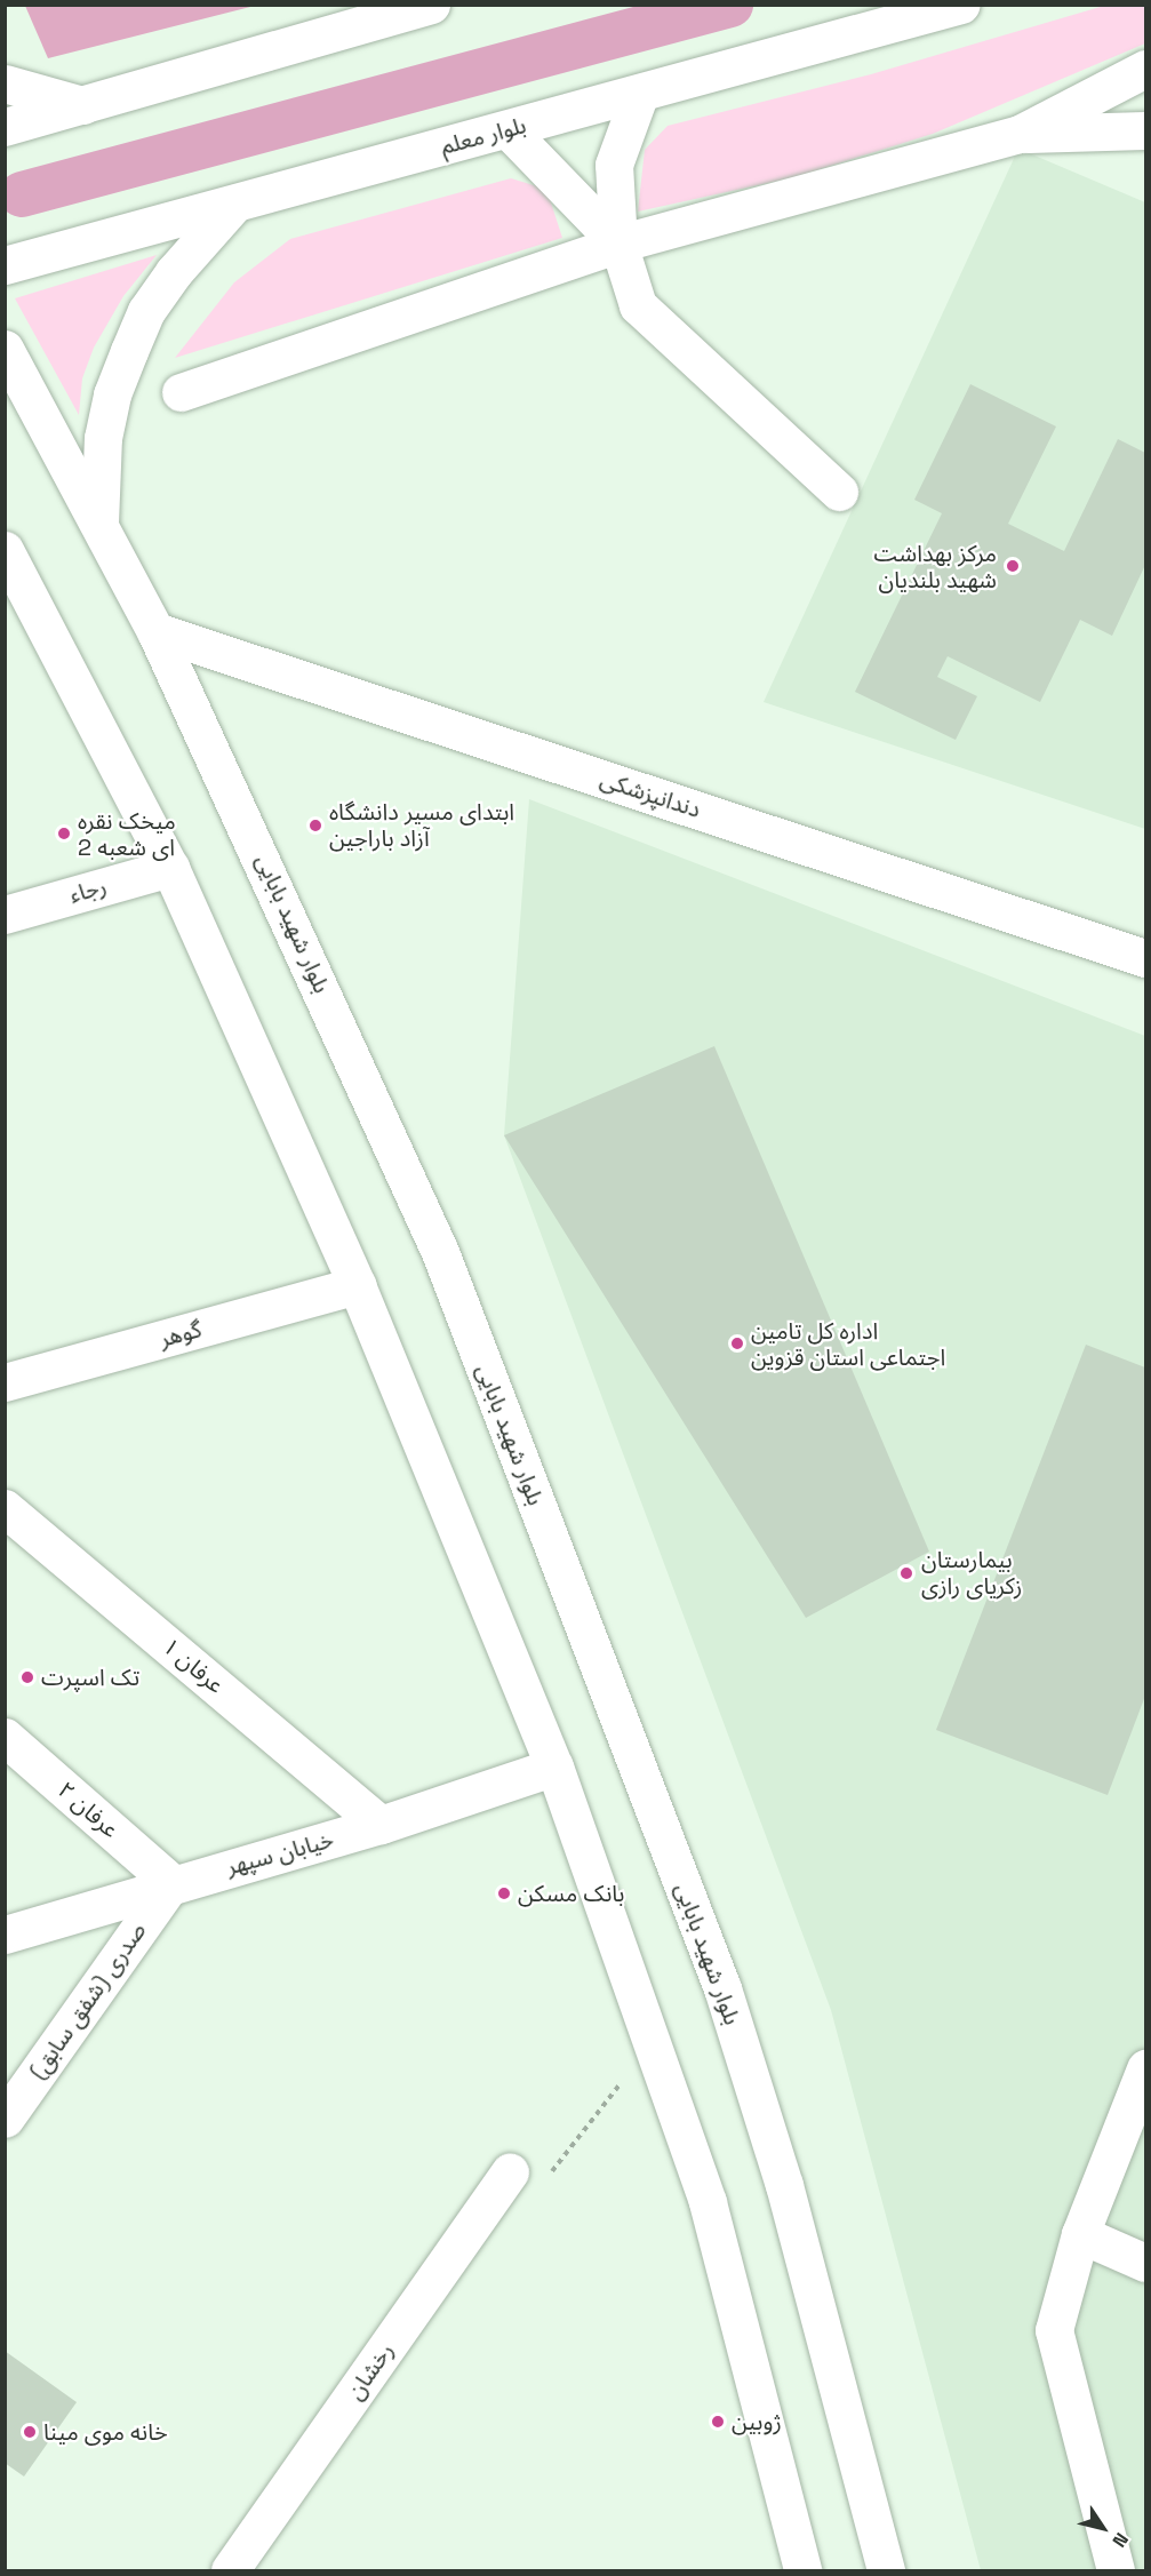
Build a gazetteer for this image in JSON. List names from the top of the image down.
{
  "streets": {
    "main road": [
      "بلوار معلم",
      "دندانپزشکی",
      "رجاء",
      "بلوار شهید بابایی",
      "گوهر",
      "عرفان ۱",
      "عرفان ۲",
      "خیابان سپهر",
      "صدری (شفق سابق)",
      "رخشان"
    ]
  },
  "crossings": [
    ["دندانپزشکی", "بلوار شهید بابایی"],
    ["عرفان ۱", "خیابان سپهر"],
    ["عرفان ۲", "خیابان سپهر"],
    ["عرفان ۲", "صدری (شفق سابق)"],
    ["خیابان سپهر", "صدری (شفق سابق)"]
  ],
  "places": [
    "مرکز بهداشت شهید بلندیان",
    "ابتدای مسیر دانشگاه آزاد باراجین",
    "میخک نقره ای شعبه 2",
    "اداره کل تامین اجتماعی استان قزوین",
    "بیمارستان زکریای رازی",
    "تک اسپرت",
    "بانک مسکن",
    "ژوبین",
    "خانه موی مینا"
  ],
  "north": "bottom right"
}
